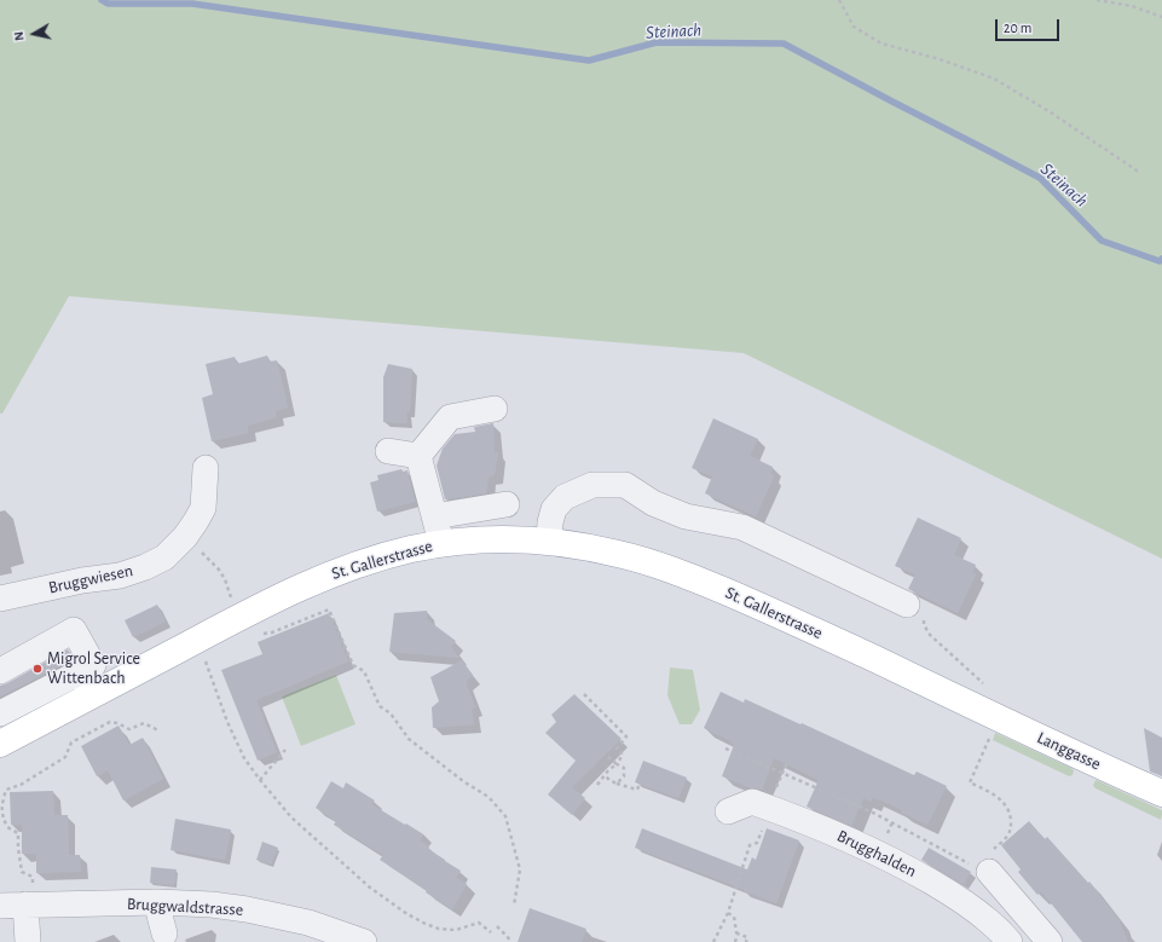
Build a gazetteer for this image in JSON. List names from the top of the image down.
{
  "streets": {
    "main road": ["St. Gallerstrasse", "Langgasse"],
    "street": ["Bruggwiesen", "Brugghalden", "Bruggwaldstrasse"]
  },
  "crossings": [
    ["St. Gallerstrasse", "Langgasse"]
  ],
  "water": ["Steinach"],
  "places": ["Migrol Service Wittenbach"],
  "scale_bar": "20 m",
  "north": "left"
}
